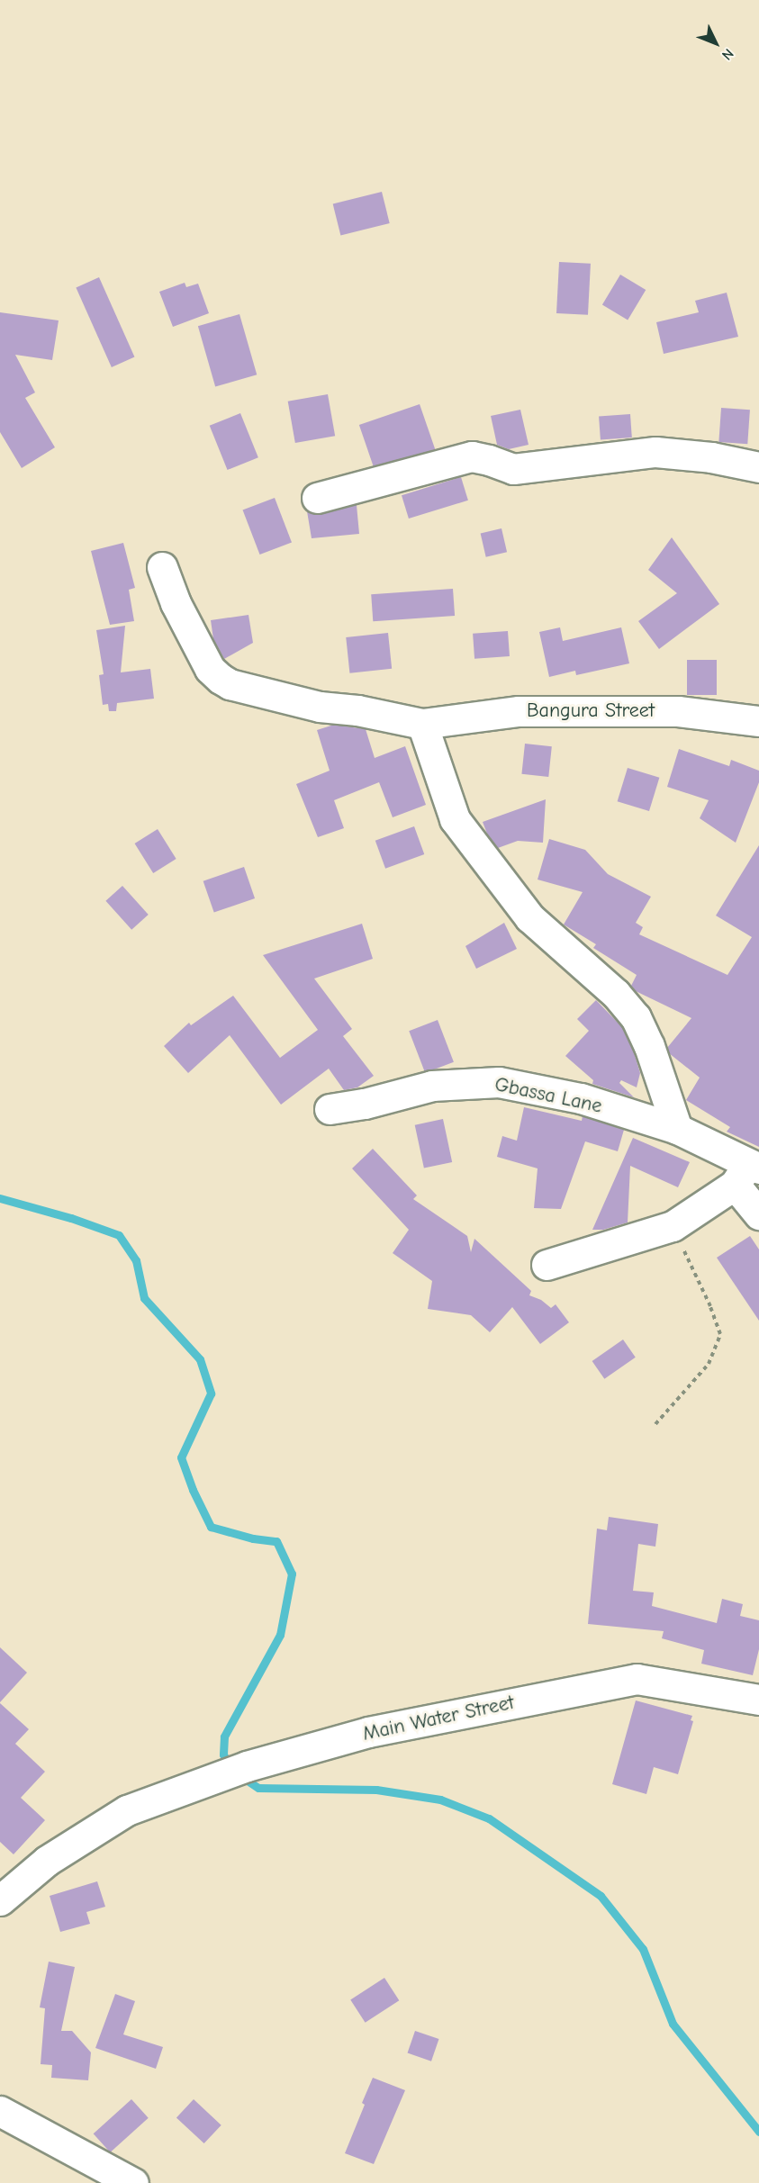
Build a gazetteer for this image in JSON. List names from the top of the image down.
{
  "streets": {
    "street": ["Bangura Street", "Gbassa Lane", "Main Water Street"]
  },
  "north": "bottom right"
}
